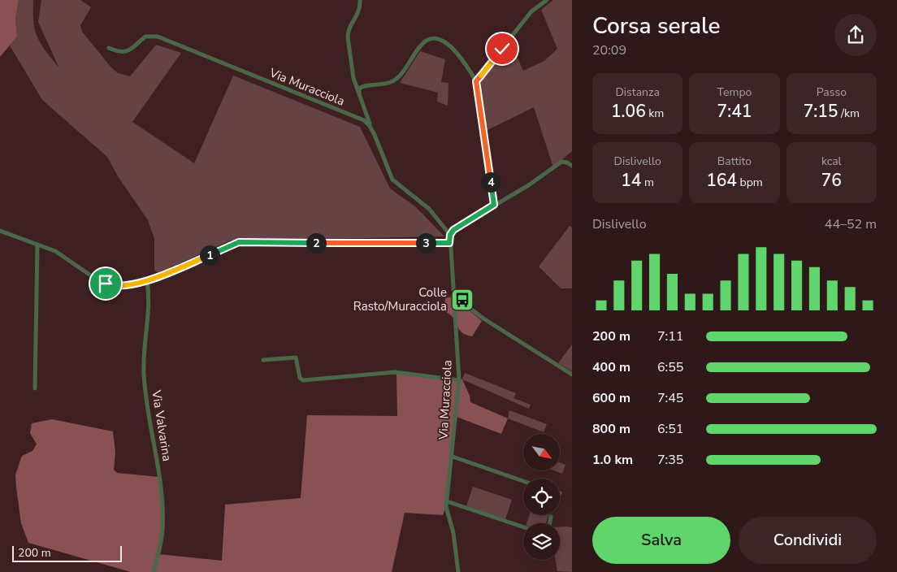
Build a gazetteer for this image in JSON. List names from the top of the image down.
{
  "streets": {
    "street": ["Via Muracciola", "Via Valvarina"]
  },
  "places": {
    "bus stop": ["Colle Rasto/Muracciola"]
  },
  "scale_bar": "200 m",
  "north": "bottom right",
  "page": {
    "heading": ["Corsa serale", "20:09"],
    "stats": [
      ["Distanza", "1.06 km"],
      ["Tempo", "7:41"],
      ["Passo", "7:15 /km"],
      ["Dislivello", "14 m"],
      ["Battito", "164 bpm"],
      ["kcal", "76"]
    ],
    "pins": [
      "4",
      "2",
      "3",
      "1"
    ],
    "chart": ["Dislivello", "44–52 m"],
    "list": [
      {
        "name": "200 m",
        "note": "7:11"
      },
      {
        "name": "400 m",
        "note": "6:55"
      },
      {
        "name": "600 m",
        "note": "7:45"
      },
      {
        "name": "800 m",
        "note": "6:51"
      },
      {
        "name": "1.0 km",
        "note": "7:35"
      }
    ],
    "buttons": ["Salva", "Condividi"],
    "scale": "200 m"
  }
}
